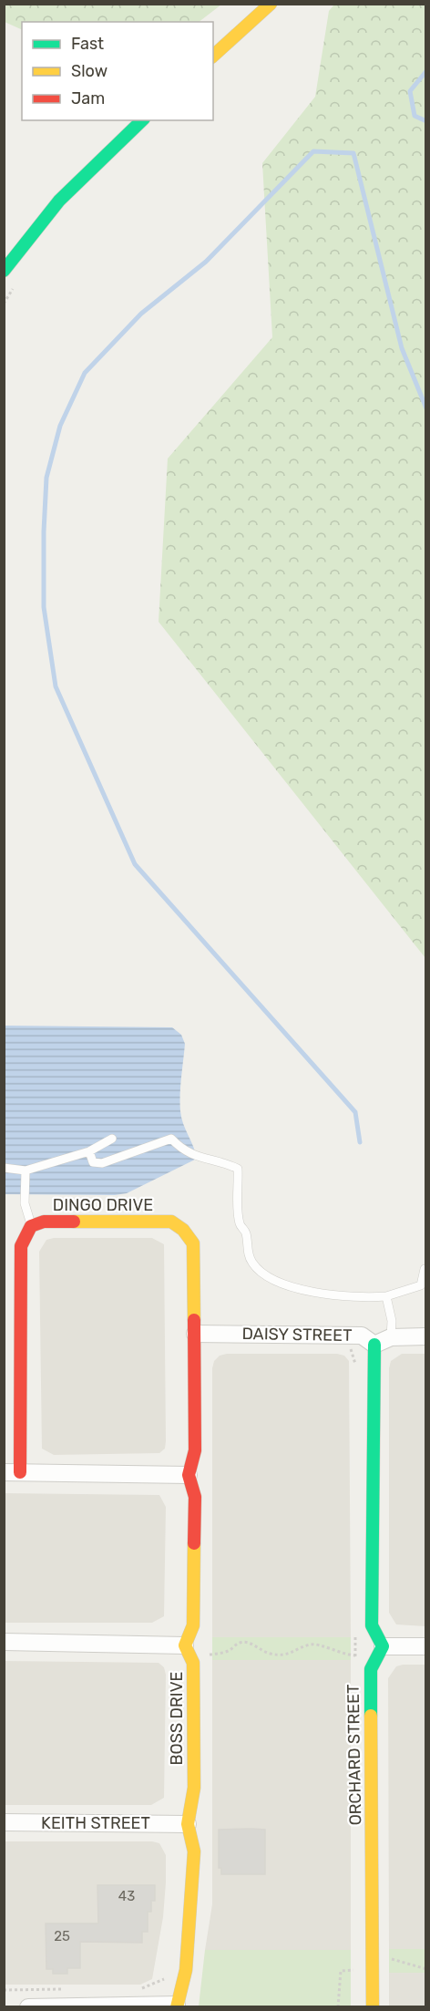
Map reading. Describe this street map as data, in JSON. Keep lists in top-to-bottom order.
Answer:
{
  "streets": {
    "street": [
      "DINGO DRIVE",
      "DAISY STREET",
      "BOSS DRIVE",
      "ORCHARD STREET",
      "KEITH STREET"
    ]
  },
  "crossings": [
    ["DINGO DRIVE", "DAISY STREET"],
    ["BOSS DRIVE", "KEITH STREET"]
  ],
  "house_numbers": ["43", "25"],
  "legend": ["Fast", "Slow", "Jam"]
}
